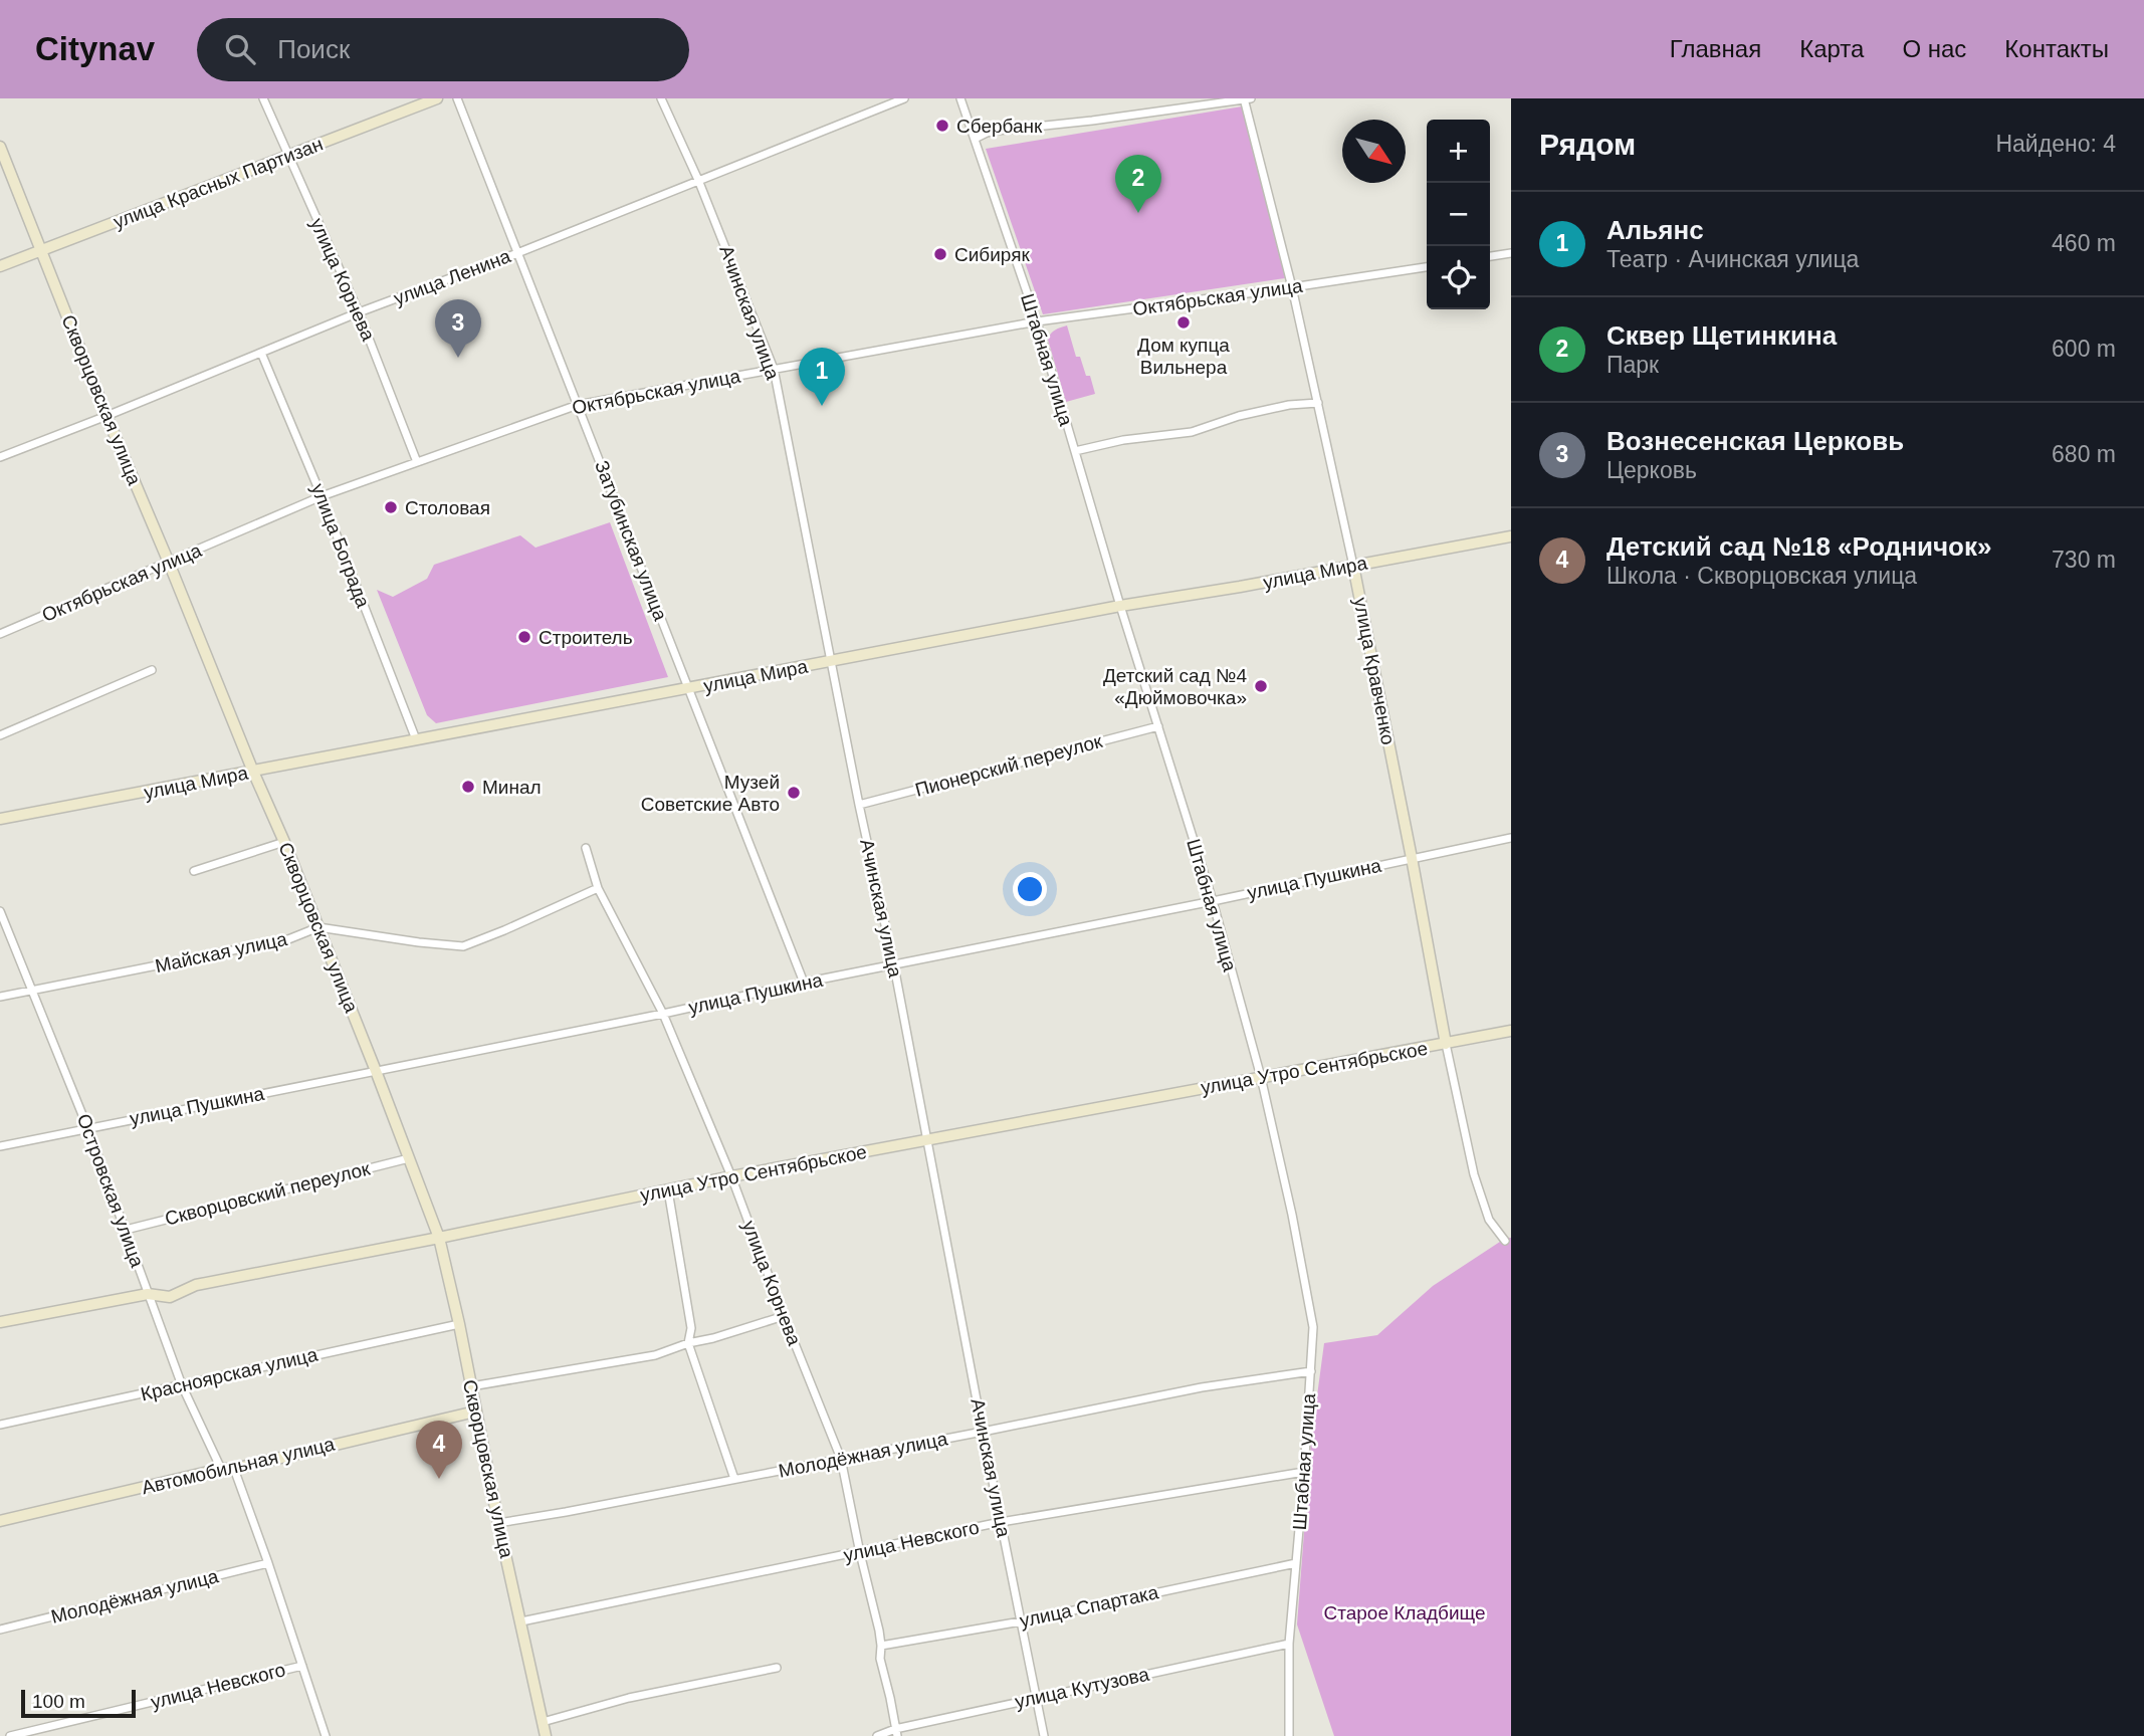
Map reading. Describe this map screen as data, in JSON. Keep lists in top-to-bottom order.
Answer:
{
  "streets": {
    "street": [
      "улица Красных Партизан",
      "улица Ленина",
      "улица Корнева",
      "Октябрьская улица",
      "Ачинская улица",
      "Штабная улица",
      "Скворцовская улица",
      "Затубинская улица",
      "улица Бограда",
      "улица Мира",
      "улица Кравченко",
      "Пионерский переулок",
      "улица Пушкина",
      "Майская улица",
      "улица Утро Сентябрьское",
      "Островская улица",
      "Скворцовский переулок",
      "Красноярская улица",
      "Молодёжная улица",
      "Автомобильная улица",
      "улица Невского",
      "улица Спартака",
      "улица Кутузова"
    ]
  },
  "crossings": [
    ["улица Красных Партизан", "улица Корнева"],
    ["улица Красных Партизан", "Скворцовская улица"],
    ["улица Ленина", "улица Корнева"],
    ["улица Ленина", "Ачинская улица"],
    ["улица Ленина", "Скворцовская улица"],
    ["улица Ленина", "Затубинская улица"],
    ["улица Ленина", "улица Бограда"],
    ["улица Корнева", "Октябрьская улица"],
    ["улица Корнева", "улица Пушкина"],
    ["улица Корнева", "Майская улица"],
    ["улица Корнева", "улица Утро Сентябрьское"],
    ["улица Корнева", "Молодёжная улица"],
    ["улица Корнева", "улица Невского"],
    ["улица Корнева", "улица Спартака"],
    ["улица Корнева", "улица Кутузова"],
    ["Октябрьская улица", "Ачинская улица"],
    ["Октябрьская улица", "Штабная улица"],
    ["Октябрьская улица", "Скворцовская улица"],
    ["Октябрьская улица", "Затубинская улица"],
    ["Октябрьская улица", "улица Бограда"],
    ["Октябрьская улица", "улица Кравченко"],
    ["Ачинская улица", "улица Мира"],
    ["Ачинская улица", "Пионерский переулок"],
    ["Ачинская улица", "улица Пушкина"],
    ["Ачинская улица", "улица Утро Сентябрьское"],
    ["Ачинская улица", "Молодёжная улица"],
    ["Ачинская улица", "улица Невского"],
    ["Ачинская улица", "улица Спартака"],
    ["Ачинская улица", "улица Кутузова"],
    ["Штабная улица", "улица Мира"],
    ["Штабная улица", "Пионерский переулок"],
    ["Штабная улица", "улица Пушкина"],
    ["Штабная улица", "улица Утро Сентябрьское"],
    ["Штабная улица", "Молодёжная улица"],
    ["Штабная улица", "улица Невского"],
    ["Штабная улица", "улица Спартака"],
    ["Штабная улица", "улица Кутузова"],
    ["Скворцовская улица", "улица Мира"],
    ["Скворцовская улица", "улица Пушкина"],
    ["Скворцовская улица", "Майская улица"],
    ["Скворцовская улица", "улица Утро Сентябрьское"],
    ["Скворцовская улица", "Скворцовский переулок"],
    ["Скворцовская улица", "Красноярская улица"],
    ["Скворцовская улица", "Молодёжная улица"],
    ["Скворцовская улица", "Автомобильная улица"],
    ["Скворцовская улица", "улица Невского"],
    ["Затубинская улица", "улица Мира"],
    ["Затубинская улица", "улица Пушкина"],
    ["улица Бограда", "улица Мира"],
    ["улица Мира", "улица Кравченко"],
    ["улица Кравченко", "улица Пушкина"],
    ["улица Кравченко", "улица Утро Сентябрьское"],
    ["улица Пушкина", "Островская улица"],
    ["Майская улица", "Островская улица"],
    ["улица Утро Сентябрьское", "Островская улица"],
    ["Островская улица", "Скворцовский переулок"],
    ["Островская улица", "Красноярская улица"],
    ["Островская улица", "Автомобильная улица"]
  ],
  "parks": ["Старое Кладбище"],
  "places": [
    "Сбербанк",
    "Сибиряк",
    "Дом купца Вильнера",
    "Столовая",
    "Строитель",
    "Детский сад №4 «Дюймовочка»",
    "Минал",
    "Музей Советские Авто"
  ],
  "scale_bar": "100 m",
  "north": "bottom right",
  "page": {
    "header": "Citynav",
    "search": "Поиск",
    "nav": [
      "Главная",
      "Карта",
      "О нас",
      "Контакты"
    ],
    "heading": ["Рядом", "Найдено: 4"],
    "map_buttons": ["+", "−"],
    "pins": [
      "2",
      "3",
      "1",
      "4"
    ],
    "list": [
      {
        "mark": "1",
        "name": "Альянс",
        "note": "Театр · Ачинская улица",
        "value": "460 m"
      },
      {
        "mark": "2",
        "name": "Сквер Щетинкина",
        "note": "Парк",
        "value": "600 m"
      },
      {
        "mark": "3",
        "name": "Вознесенская Церковь",
        "note": "Церковь",
        "value": "680 m"
      },
      {
        "mark": "4",
        "name": "Детский сад №18 «Родничок»",
        "note": "Школа · Скворцовская улица",
        "value": "730 m"
      }
    ],
    "scale": "100 m"
  }
}
